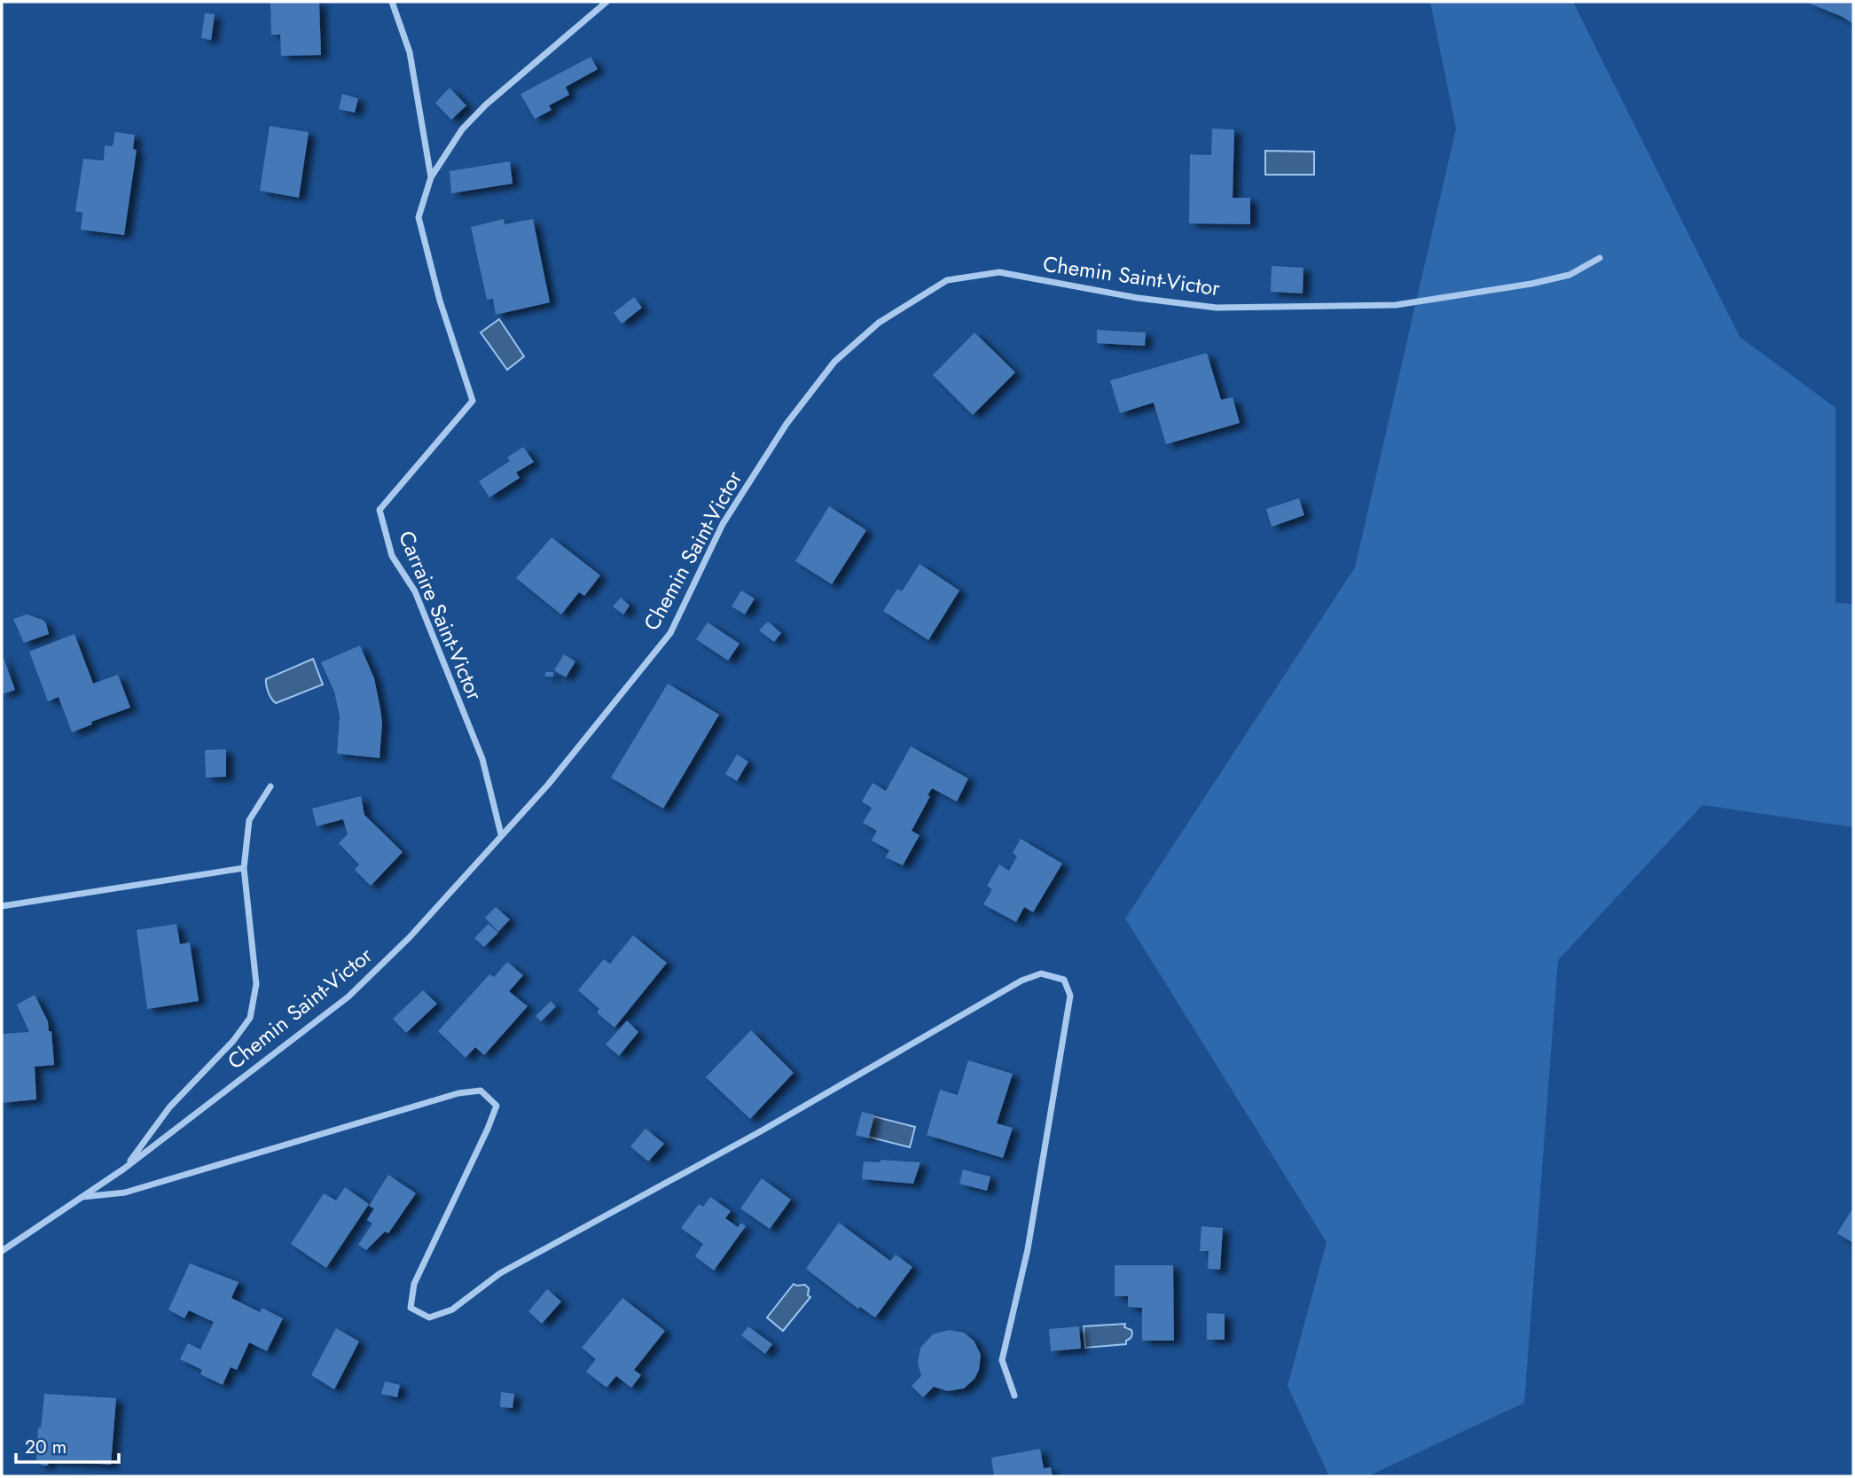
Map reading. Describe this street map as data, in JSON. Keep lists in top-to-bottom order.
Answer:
{
  "streets": {
    "street": ["Chemin Saint-Victor", "Carraire Saint-Victor"]
  },
  "crossings": [
    ["Chemin Saint-Victor", "Carraire Saint-Victor"]
  ],
  "scale_bar": "20 m"
}
